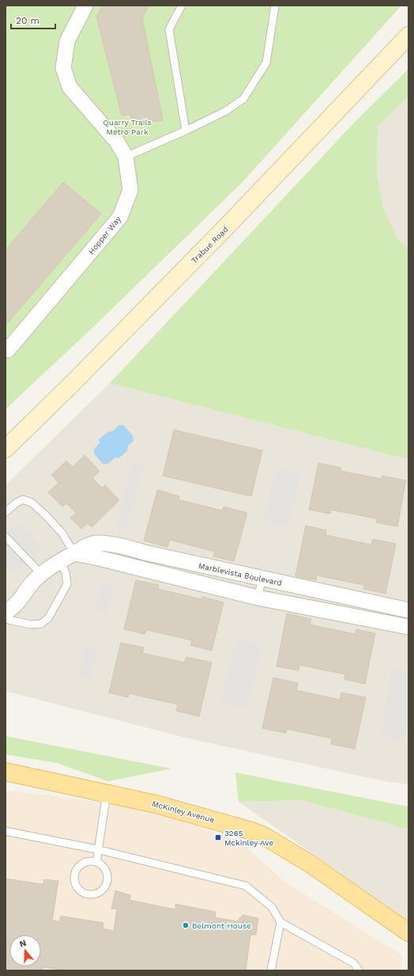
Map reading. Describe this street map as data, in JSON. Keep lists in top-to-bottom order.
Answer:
{
  "streets": {
    "main road": ["Trabue Road", "McKinley Avenue"],
    "street": ["Hopper Way", "Marblevista Boulevard"]
  },
  "parks": ["Quarry Trails Metro Park"],
  "places": {
    "transit": ["3265 Mckinley Ave"],
    "other": ["Belmont House"]
  },
  "scale_bar": "20 m",
  "north": "top"
}
